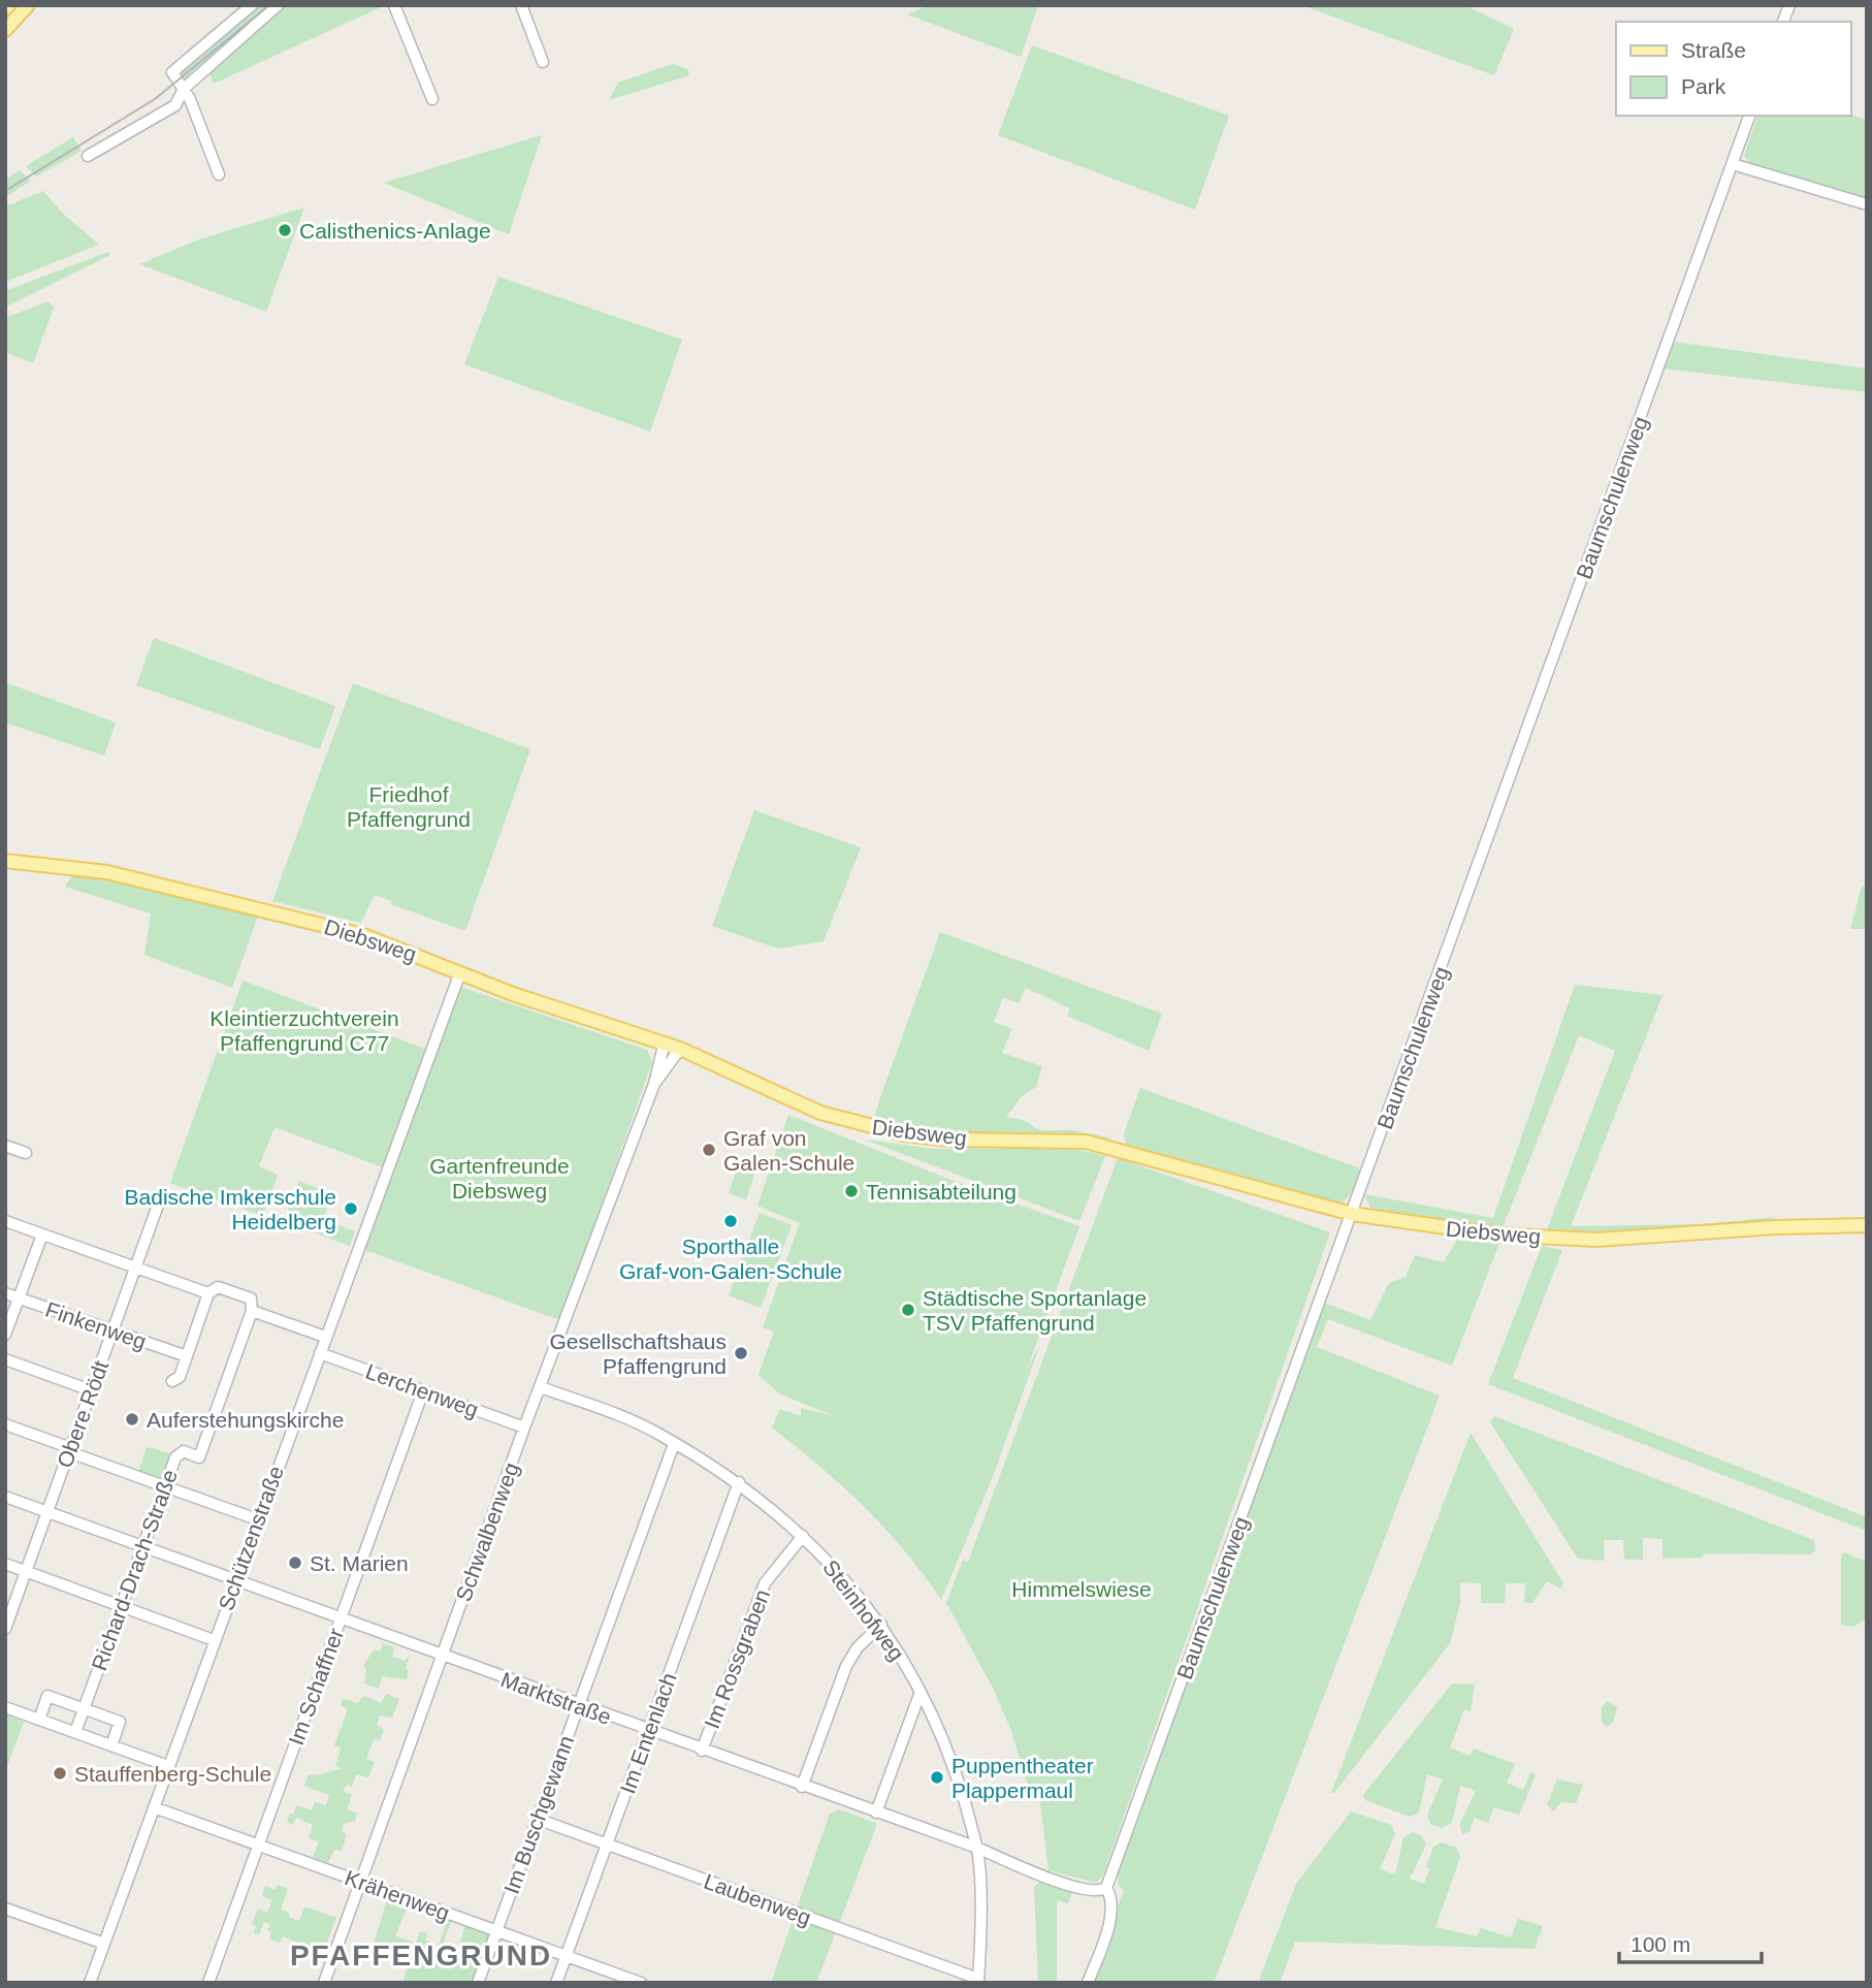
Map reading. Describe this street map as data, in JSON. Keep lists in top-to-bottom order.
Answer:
{
  "streets": {
    "main road": ["Diebsweg"],
    "street": [
      "Baumschulenweg",
      "Finkenweg",
      "Lerchenweg",
      "Obere Rödt",
      "Schwalbenweg",
      "Schützenstraße",
      "Richard-Drach-Straße",
      "Steinhofweg",
      "Im Rossgraben",
      "Im Schaffner",
      "Marktstraße",
      "Im Entenlach",
      "Im Buschgewann",
      "Krähenweg",
      "Laubenweg"
    ]
  },
  "crossings": [
    ["Baumschulenweg", "Diebsweg"],
    ["Baumschulenweg", "Marktstraße"],
    ["Diebsweg", "Schwalbenweg"],
    ["Diebsweg", "Schützenstraße"],
    ["Finkenweg", "Obere Rödt"],
    ["Lerchenweg", "Schwalbenweg"],
    ["Lerchenweg", "Schützenstraße"],
    ["Lerchenweg", "Im Schaffner"],
    ["Obere Rödt", "Marktstraße"],
    ["Schwalbenweg", "Steinhofweg"],
    ["Schwalbenweg", "Marktstraße"],
    ["Schwalbenweg", "Krähenweg"],
    ["Schützenstraße", "Marktstraße"],
    ["Schützenstraße", "Krähenweg"],
    ["Richard-Drach-Straße", "Marktstraße"],
    ["Steinhofweg", "Im Rossgraben"],
    ["Steinhofweg", "Marktstraße"],
    ["Steinhofweg", "Im Entenlach"],
    ["Steinhofweg", "Im Buschgewann"],
    ["Steinhofweg", "Laubenweg"],
    ["Im Rossgraben", "Marktstraße"],
    ["Im Schaffner", "Marktstraße"],
    ["Im Schaffner", "Krähenweg"],
    ["Marktstraße", "Im Entenlach"],
    ["Marktstraße", "Im Buschgewann"],
    ["Im Entenlach", "Krähenweg"],
    ["Im Entenlach", "Laubenweg"],
    ["Im Buschgewann", "Krähenweg"],
    ["Im Buschgewann", "Laubenweg"]
  ],
  "districts": ["PFAFFENGRUND"],
  "parks": [
    "Friedhof Pfaffengrund",
    "Kleintierzuchtverein Pfaffengrund C77",
    "Gartenfreunde Diebsweg",
    "Himmelswiese"
  ],
  "places": [
    "Calisthenics-Anlage",
    "Graf von Galen-Schule",
    "Tennisabteilung",
    "Badische Imkerschule Heidelberg",
    "Sporthalle Graf-von-Galen-Schule",
    "Städtische Sportanlage TSV Pfaffengrund",
    "Gesellschaftshaus Pfaffengrund",
    "Auferstehungskirche",
    "St. Marien",
    "Stauffenberg-Schule",
    "Puppentheater Plappermaul"
  ],
  "legend": ["Straße", "Park"],
  "scale_bar": "100 m"
}
